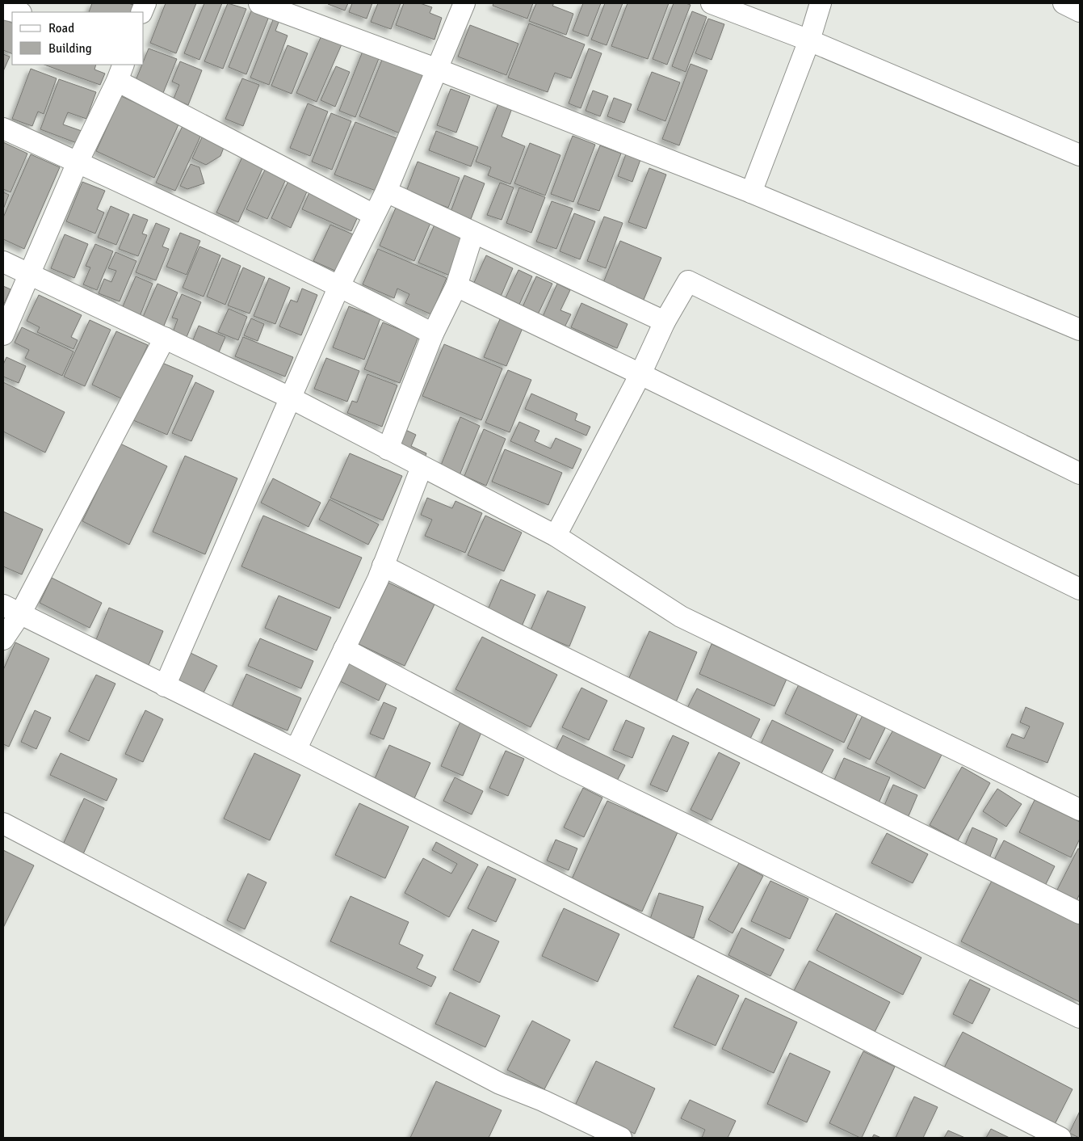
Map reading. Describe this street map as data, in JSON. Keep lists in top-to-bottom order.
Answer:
{
  "legend": ["Road", "Building"]
}
